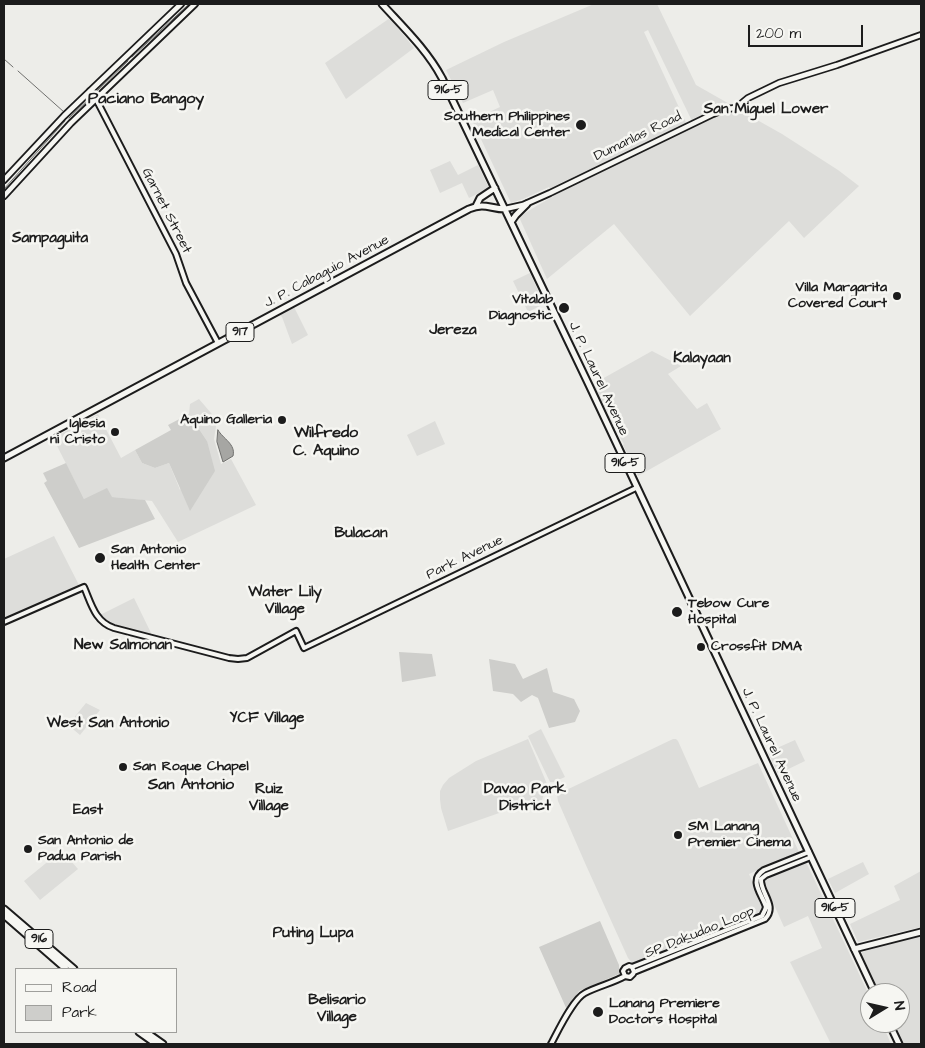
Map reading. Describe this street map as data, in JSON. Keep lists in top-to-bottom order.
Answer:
{
  "streets": {
    "main road": [
      "916-5",
      "Dumanlas Road",
      "J. P. Cabaguio Avenue",
      "917",
      "J. P. Laurel Avenue",
      "916"
    ],
    "street": ["Garnet Street", "Park Avenue", "SP Dakudao Loop"]
  },
  "crossings": [
    ["Dumanlas Road", "J. P. Laurel Avenue"],
    ["Garnet Street", "J. P. Cabaguio Avenue"],
    ["J. P. Cabaguio Avenue", "J. P. Laurel Avenue"],
    ["J. P. Laurel Avenue", "Park Avenue"],
    ["J. P. Laurel Avenue", "SP Dakudao Loop"]
  ],
  "districts": [
    "Paciano Bangoy",
    "San Miguel Lower",
    "Sampaguita",
    "Jereza",
    "Kalayaan",
    "Wilfredo C. Aquino",
    "Bulacan",
    "Water Lily Village",
    "New Salmonan",
    "YCF Village",
    "West San Antonio",
    "San Antonio",
    "Ruiz Village",
    "Davao Park District",
    "East",
    "Puting Lupa",
    "Belisario Village"
  ],
  "places": [
    "Southern Philippines Medical Center",
    "Villa Margarita Covered Court",
    "Vitalab Diagnostic",
    "Aquino Galleria",
    "Iglesia ni Cristo",
    "San Antonio Health Center",
    "Tebow Cure Hospital",
    "Crossfit DMA",
    "San Roque Chapel",
    "SM Lanang Premier Cinema",
    "San Antonio de Padua Parish",
    "Lanang Premiere Doctors Hospital"
  ],
  "legend": ["Road", "Park"],
  "scale_bar": "200 m",
  "north": "right"
}
